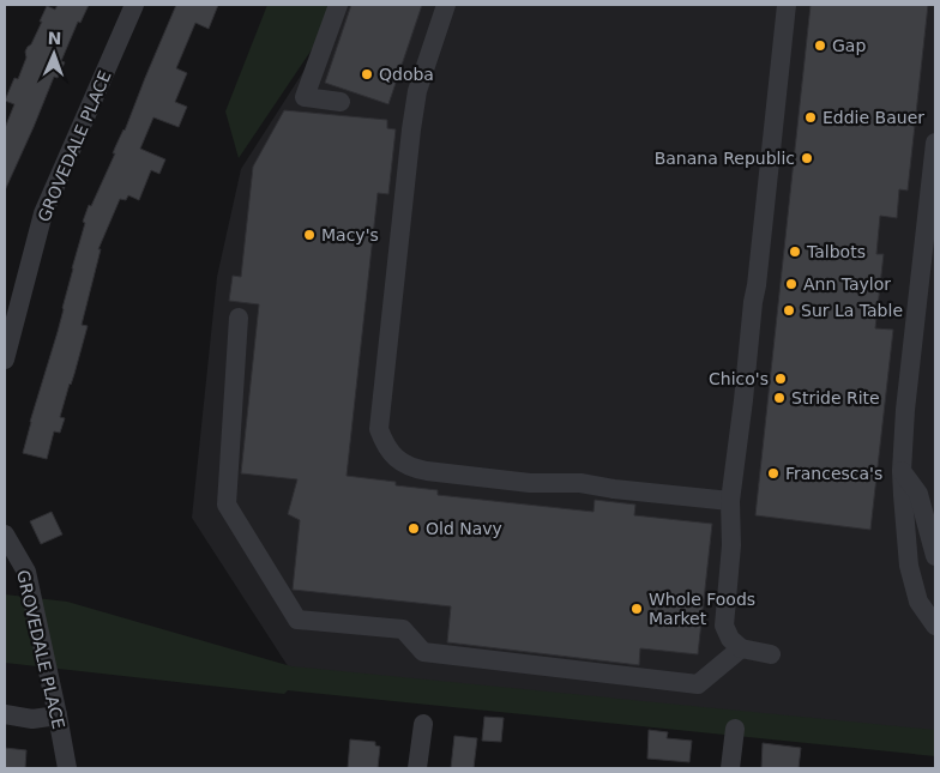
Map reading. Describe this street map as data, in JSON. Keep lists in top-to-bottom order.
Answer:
{
  "streets": {
    "street": ["GROVEDALE PLACE"]
  },
  "places": [
    "Gap",
    "Qdoba",
    "Eddie Bauer",
    "Banana Republic",
    "Macy's",
    "Talbots",
    "Ann Taylor",
    "Sur La Table",
    "Chico's",
    "Stride Rite",
    "Francesca's",
    "Old Navy",
    "Whole Foods Market"
  ],
  "north": "top"
}
